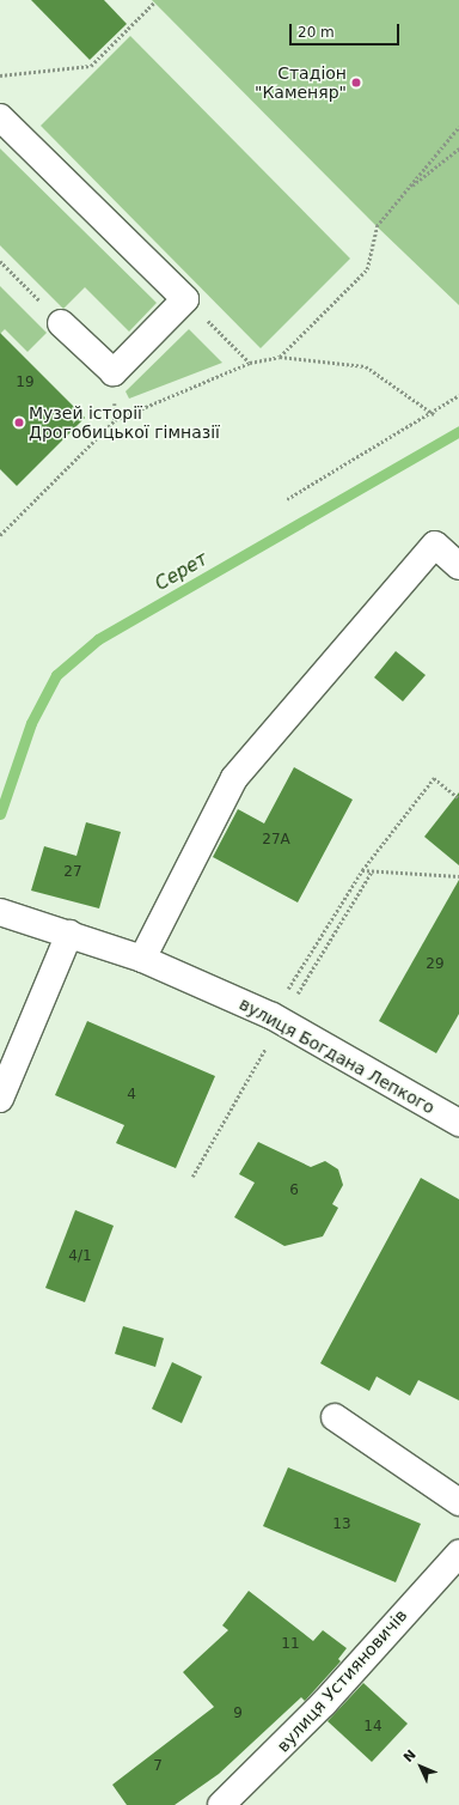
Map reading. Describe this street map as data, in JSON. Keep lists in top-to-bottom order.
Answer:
{
  "streets": {
    "street": ["вулиця Богдана Лепкого", "вулиця Устияновичів"]
  },
  "water": ["Серет"],
  "places": ["Стадіон \"Каменяр\"", "Музей історії Дрогобицької гімназії"],
  "house_numbers": [
    "19",
    "27А",
    "27",
    "29",
    "4",
    "6",
    "4/1",
    "13",
    "11",
    "9",
    "14",
    "7"
  ],
  "scale_bar": "20 m",
  "north": "top left"
}
